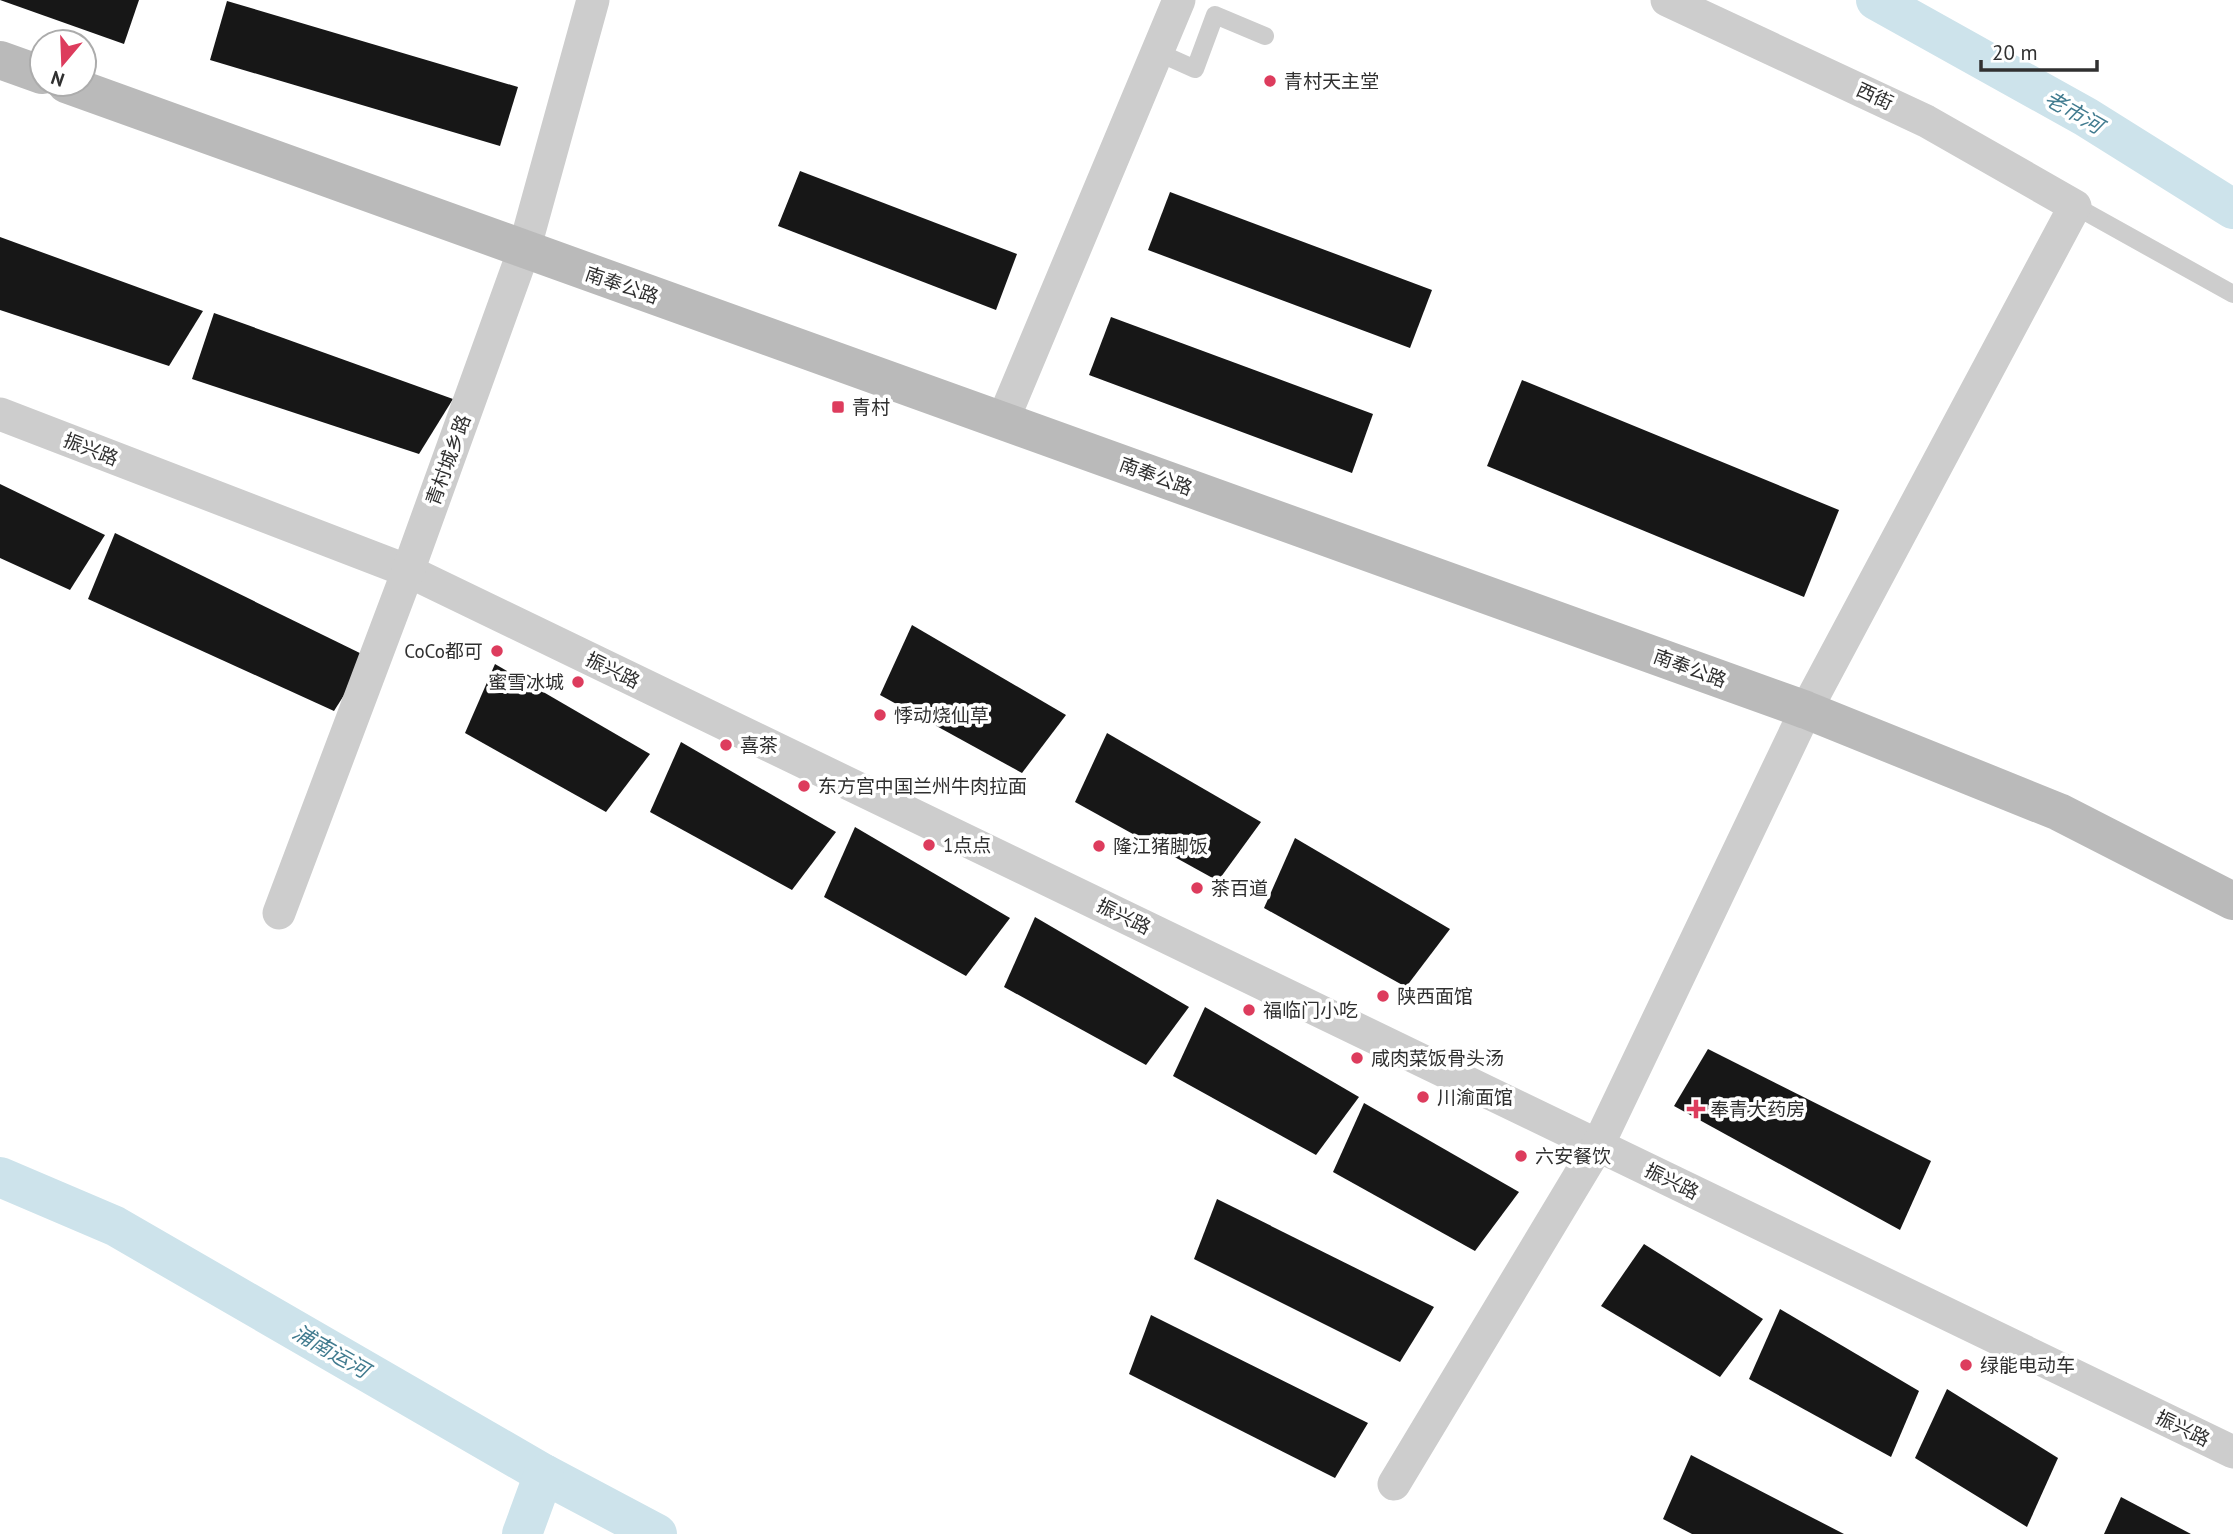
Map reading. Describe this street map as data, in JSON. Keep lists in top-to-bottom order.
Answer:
{
  "streets": {
    "main road": ["南奉公路"],
    "street": ["西街", "振兴路", "青村城乡路"]
  },
  "crossings": [
    ["南奉公路", "青村城乡路"],
    ["振兴路", "青村城乡路"]
  ],
  "water": ["老市河", "浦南运河"],
  "places": {
    "other": [
      "青村天主堂",
      "CoCo都可",
      "蜜雪冰城",
      "悸动烧仙草",
      "喜茶",
      "东方宫中国兰州牛肉拉面",
      "1点点",
      "隆江猪脚饭",
      "茶百道",
      "陕西面馆",
      "福临门小吃",
      "咸肉菜饭骨头汤",
      "川渝面馆",
      "六安餐饮",
      "绿能电动车"
    ],
    "transit": ["青村"],
    "health": ["奉青大药房"]
  },
  "scale_bar": "20 m",
  "north": "bottom"
}
